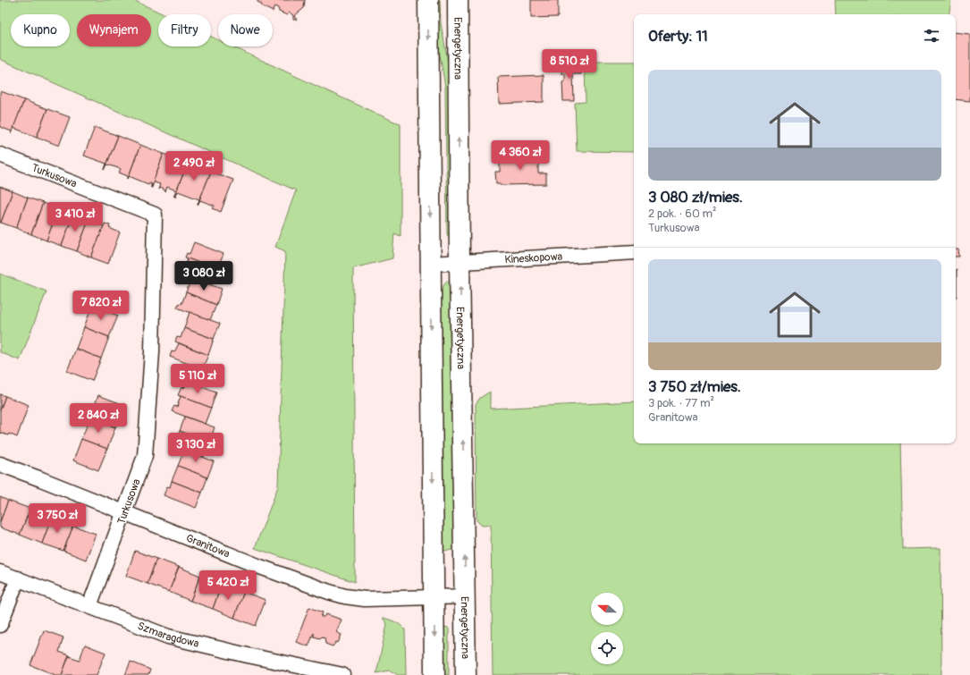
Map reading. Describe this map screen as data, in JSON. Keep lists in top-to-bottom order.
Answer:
{
  "streets": {
    "street": [
      "Energetyczna",
      "Turkusowa",
      "Kineskopowa",
      "Granitowa",
      "Szmaragdowa"
    ]
  },
  "crossings": [
    ["Energetyczna", "Kineskopowa"],
    ["Energetyczna", "Granitowa"],
    ["Turkusowa", "Granitowa"],
    ["Turkusowa", "Szmaragdowa"]
  ],
  "north": "left",
  "page": {
    "chip": [
      "Kupno",
      "Wynajem",
      "Filtry",
      "Nowe"
    ],
    "heading": "Oferty: 11",
    "price": [
      "8 510 zł",
      "4 360 zł",
      "2 490 zł",
      "3 410 zł",
      "3 080 zł",
      "7 820 zł",
      "5 110 zł",
      "2 840 zł",
      "3 130 zł",
      "3 750 zł",
      "5 420 zł"
    ],
    "list": [
      {
        "name": "3 080 zł/mies.",
        "note": "2 pok. · 60 m² · Turkusowa"
      },
      {
        "name": "3 750 zł/mies.",
        "note": "3 pok. · 77 m² · Granitowa"
      }
    ]
  }
}
